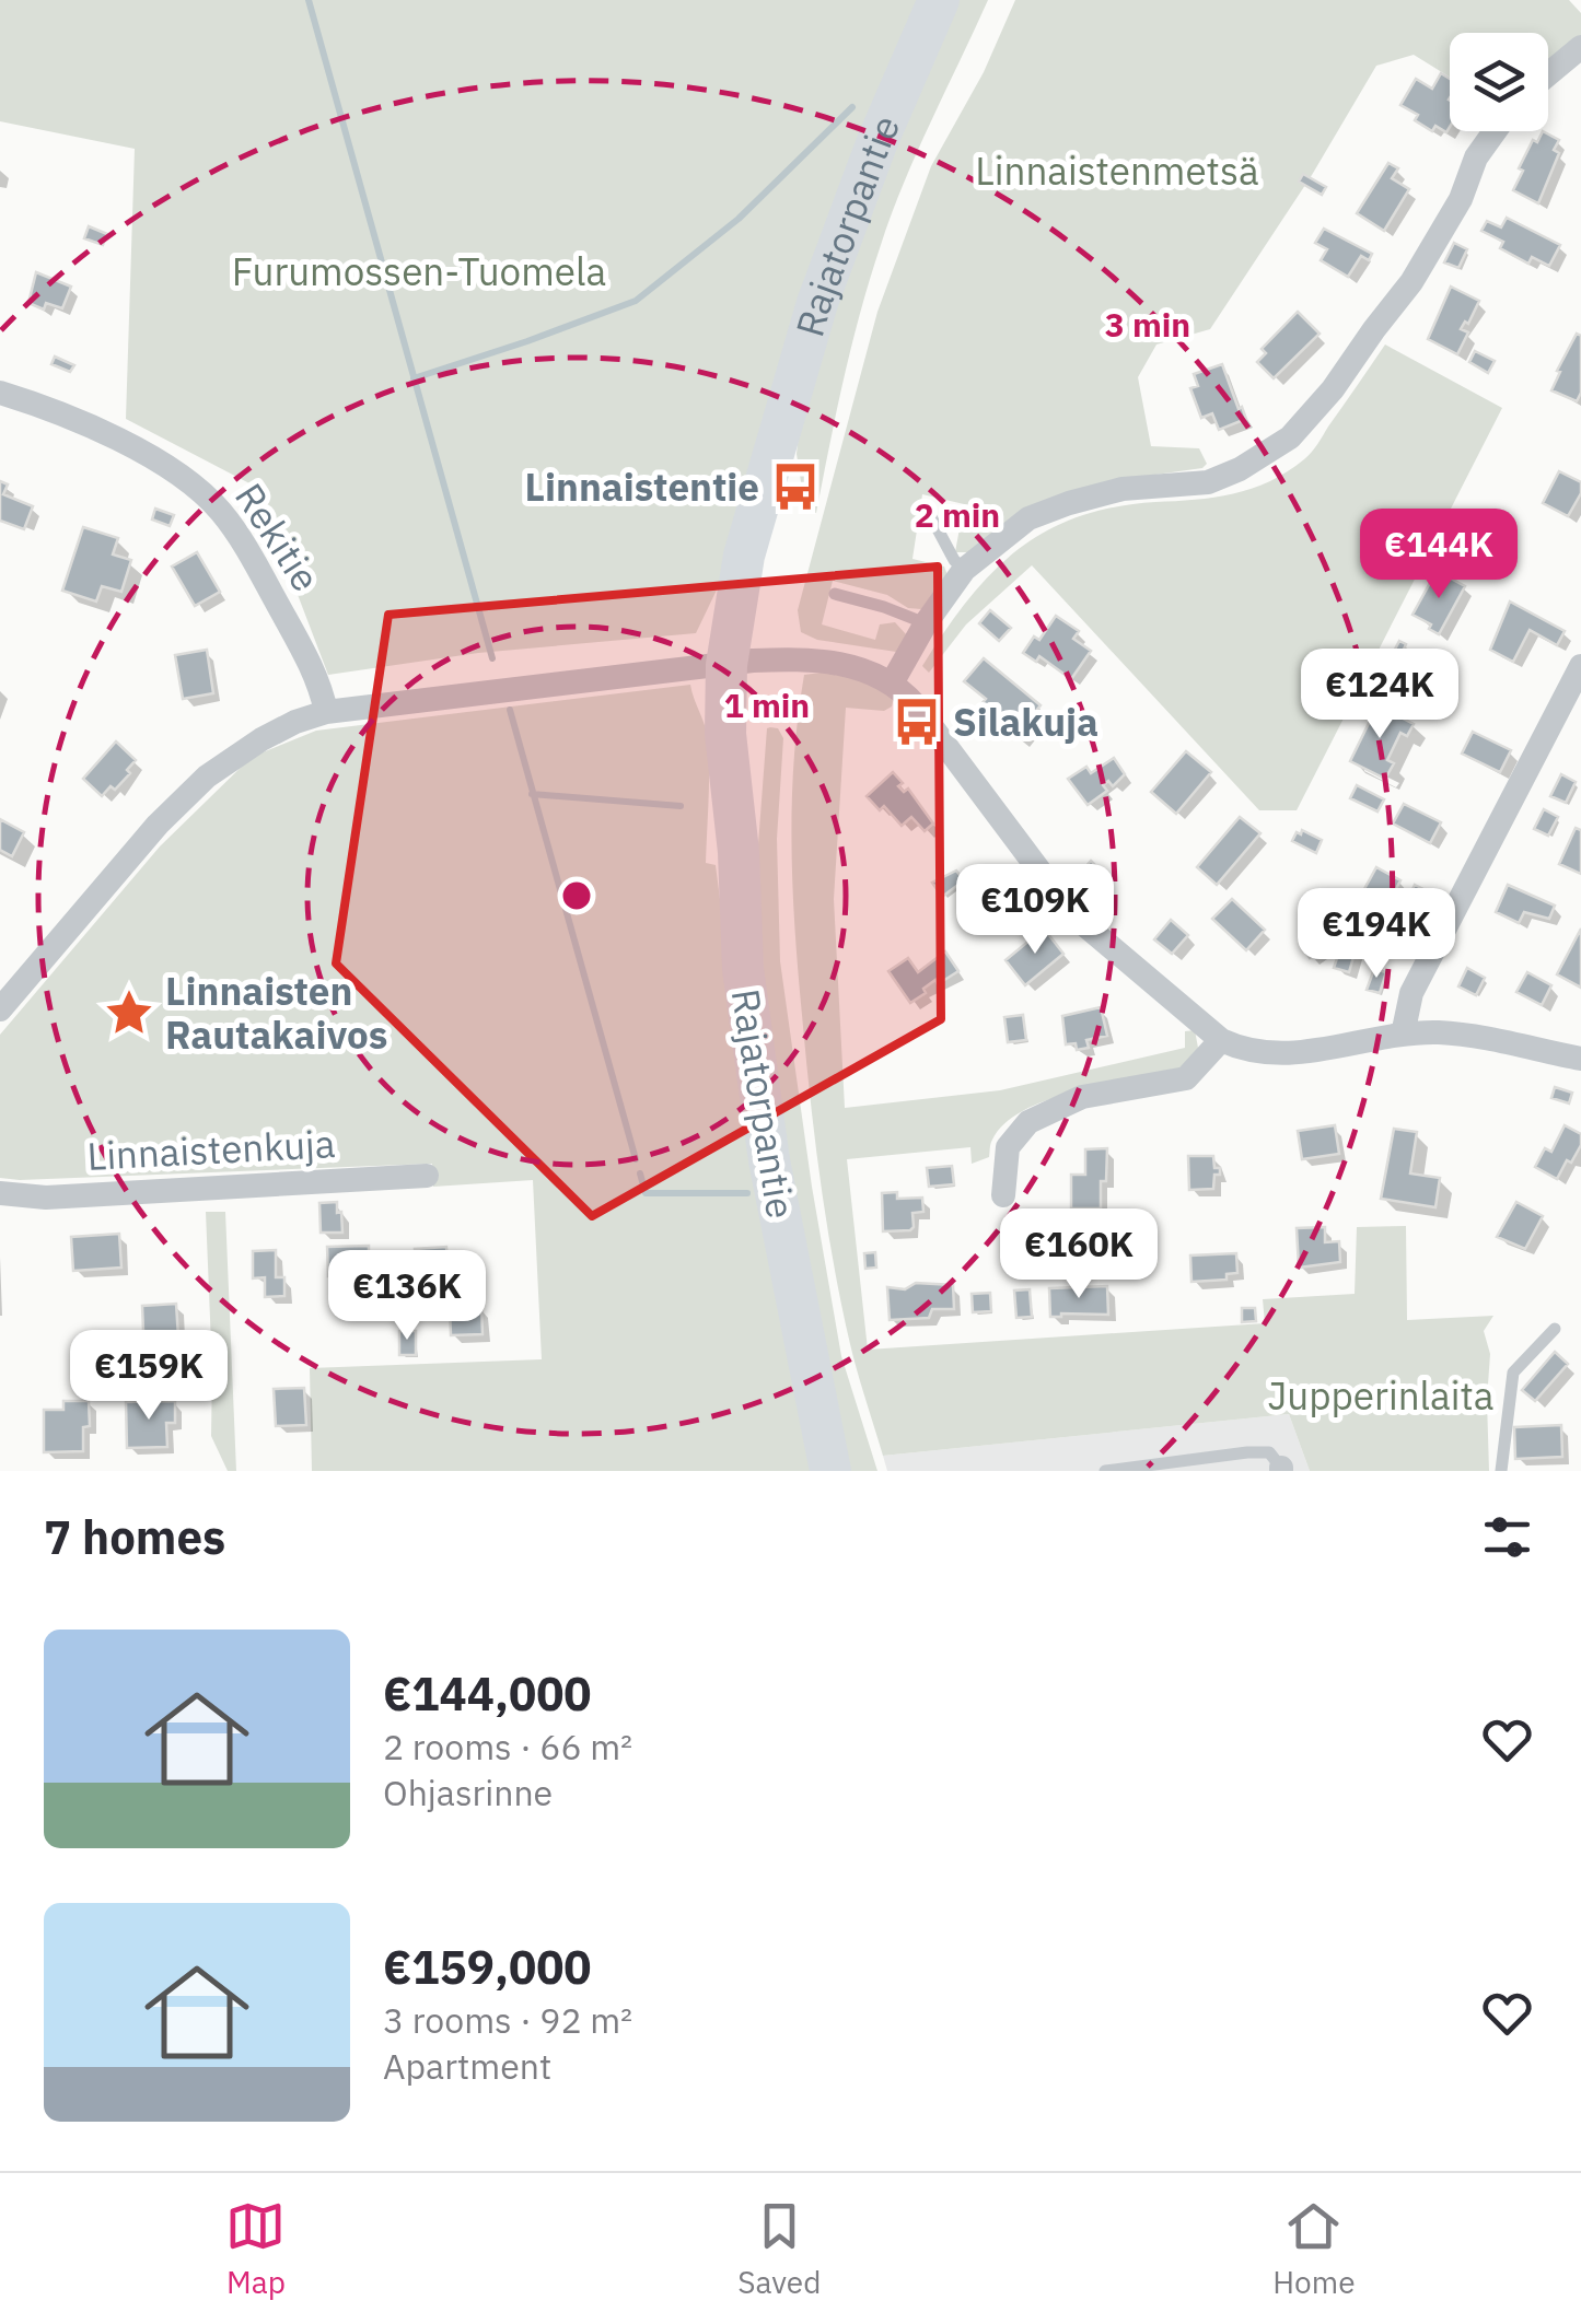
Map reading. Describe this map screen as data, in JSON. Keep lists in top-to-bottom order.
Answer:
{
  "streets": {
    "main road": ["Rajatorpantie"],
    "street": ["Rekitie", "Linnaistenkuja"]
  },
  "parks": ["Linnaistenmetsä", "Furumossen-Tuomela", "Jupperinlaita"],
  "places": {
    "bus stop": ["Linnaistentie", "Silakuja"],
    "place": ["Linnaisten Rautakaivos"]
  },
  "page": {
    "price": [
      "€144K",
      "€124K",
      "€109K",
      "€194K",
      "€160K",
      "€136K",
      "€159K"
    ],
    "heading": "7 homes",
    "list": [
      {
        "name": "€144,000",
        "note": "2 rooms · 66 m² · Ohjasrinne"
      },
      {
        "name": "€159,000",
        "note": "3 rooms · 92 m² · Apartment"
      }
    ],
    "tabs": ["Map", "Saved", "Home"]
  },
  "rings": ["3 min", "2 min", "1 min"]
}
